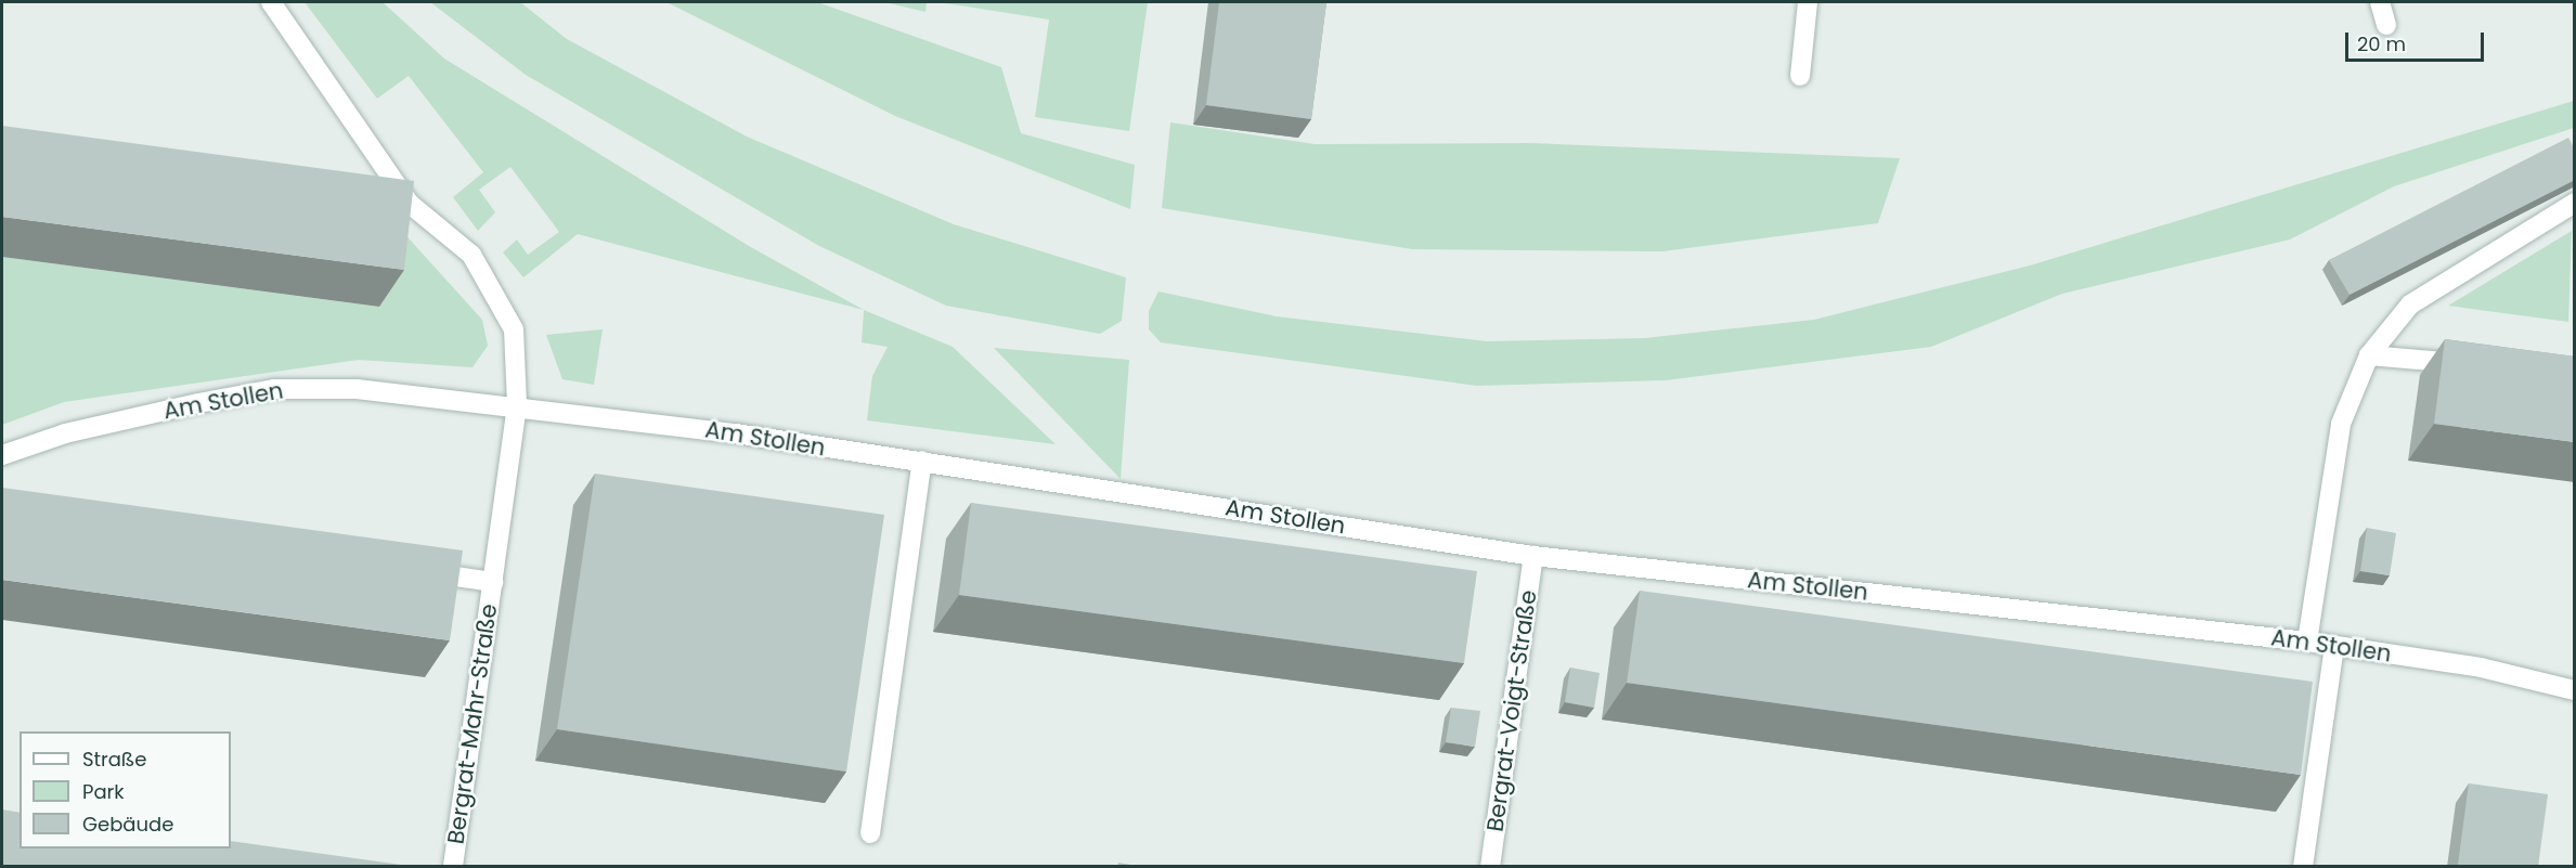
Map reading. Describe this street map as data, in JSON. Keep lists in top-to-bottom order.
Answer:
{
  "streets": {
    "street": ["Am Stollen", "Bergrat-Voigt-Straße", "Bergrat-Mahr-Straße"]
  },
  "crossings": [
    ["Am Stollen", "Bergrat-Voigt-Straße"],
    ["Am Stollen", "Bergrat-Mahr-Straße"]
  ],
  "legend": ["Straße", "Park", "Gebäude"],
  "scale_bar": "20 m"
}
